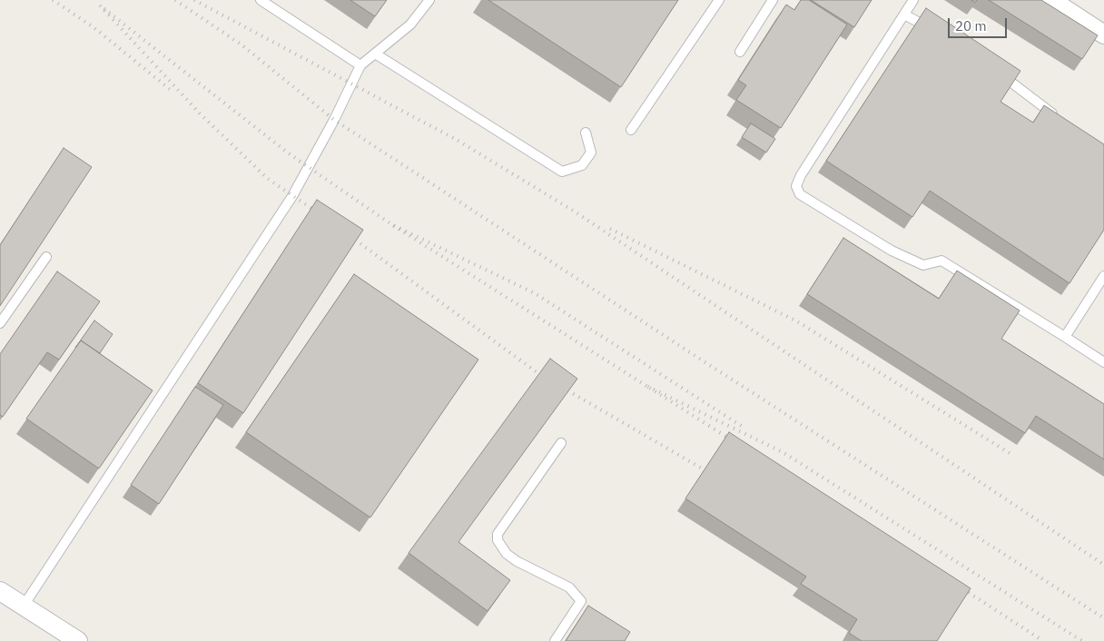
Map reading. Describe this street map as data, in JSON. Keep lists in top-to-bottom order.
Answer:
{
  "scale_bar": "20 m"
}
